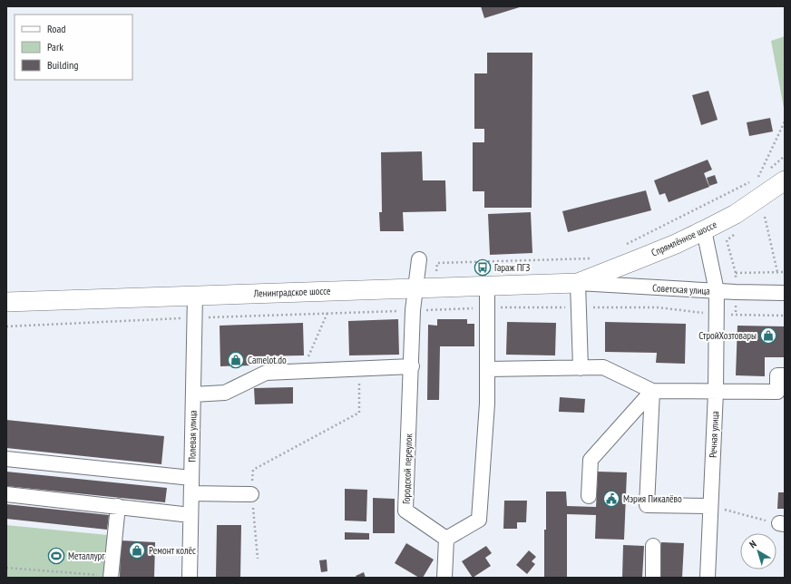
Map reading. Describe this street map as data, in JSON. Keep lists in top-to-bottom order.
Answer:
{
  "streets": {
    "main road": ["Спрямлённое шоссе", "Ленинградское шоссе"],
    "street": [
      "Советская улица",
      "Речная улица",
      "Полевая улица",
      "Городской переулок"
    ]
  },
  "crossings": [
    ["Спрямлённое шоссе", "Советская улица"],
    ["Спрямлённое шоссе", "Ленинградское шоссе"],
    ["Спрямлённое шоссе", "Речная улица"],
    ["Советская улица", "Ленинградское шоссе"],
    ["Советская улица", "Речная улица"],
    ["Ленинградское шоссе", "Полевая улица"]
  ],
  "places": {
    "bus stop": ["Гараж ПГЗ"],
    "shop": ["СтройХозтовары", "Camelot.do", "Ремонт колёс"],
    "public building": ["Мэрия Пикалёво"],
    "sports": ["Металлург"]
  },
  "legend": ["Road", "Park", "Building"],
  "north": "top left"
}
